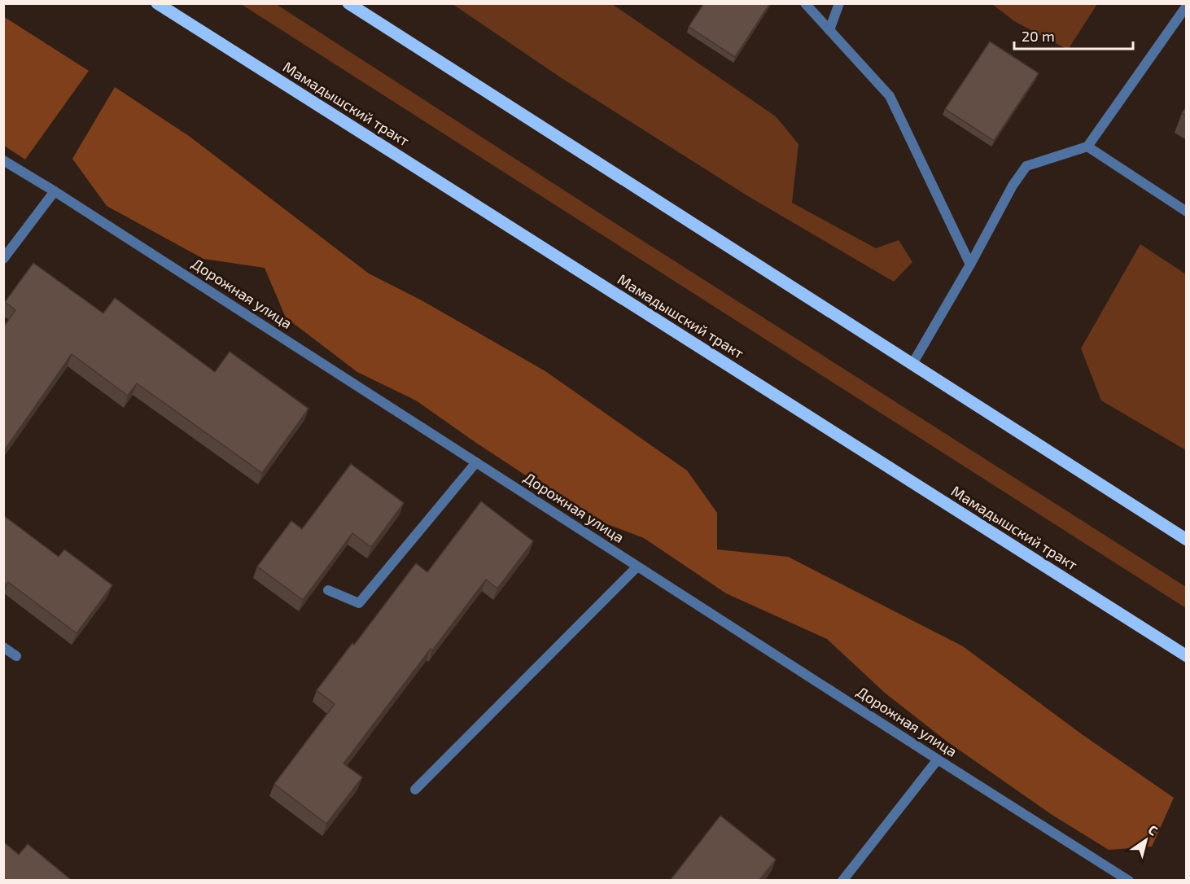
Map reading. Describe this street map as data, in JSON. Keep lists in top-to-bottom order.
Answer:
{
  "streets": {
    "main road": ["Мамадышский тракт"],
    "street": ["Дорожная улица"]
  },
  "scale_bar": "20 m",
  "north": "top right"
}
